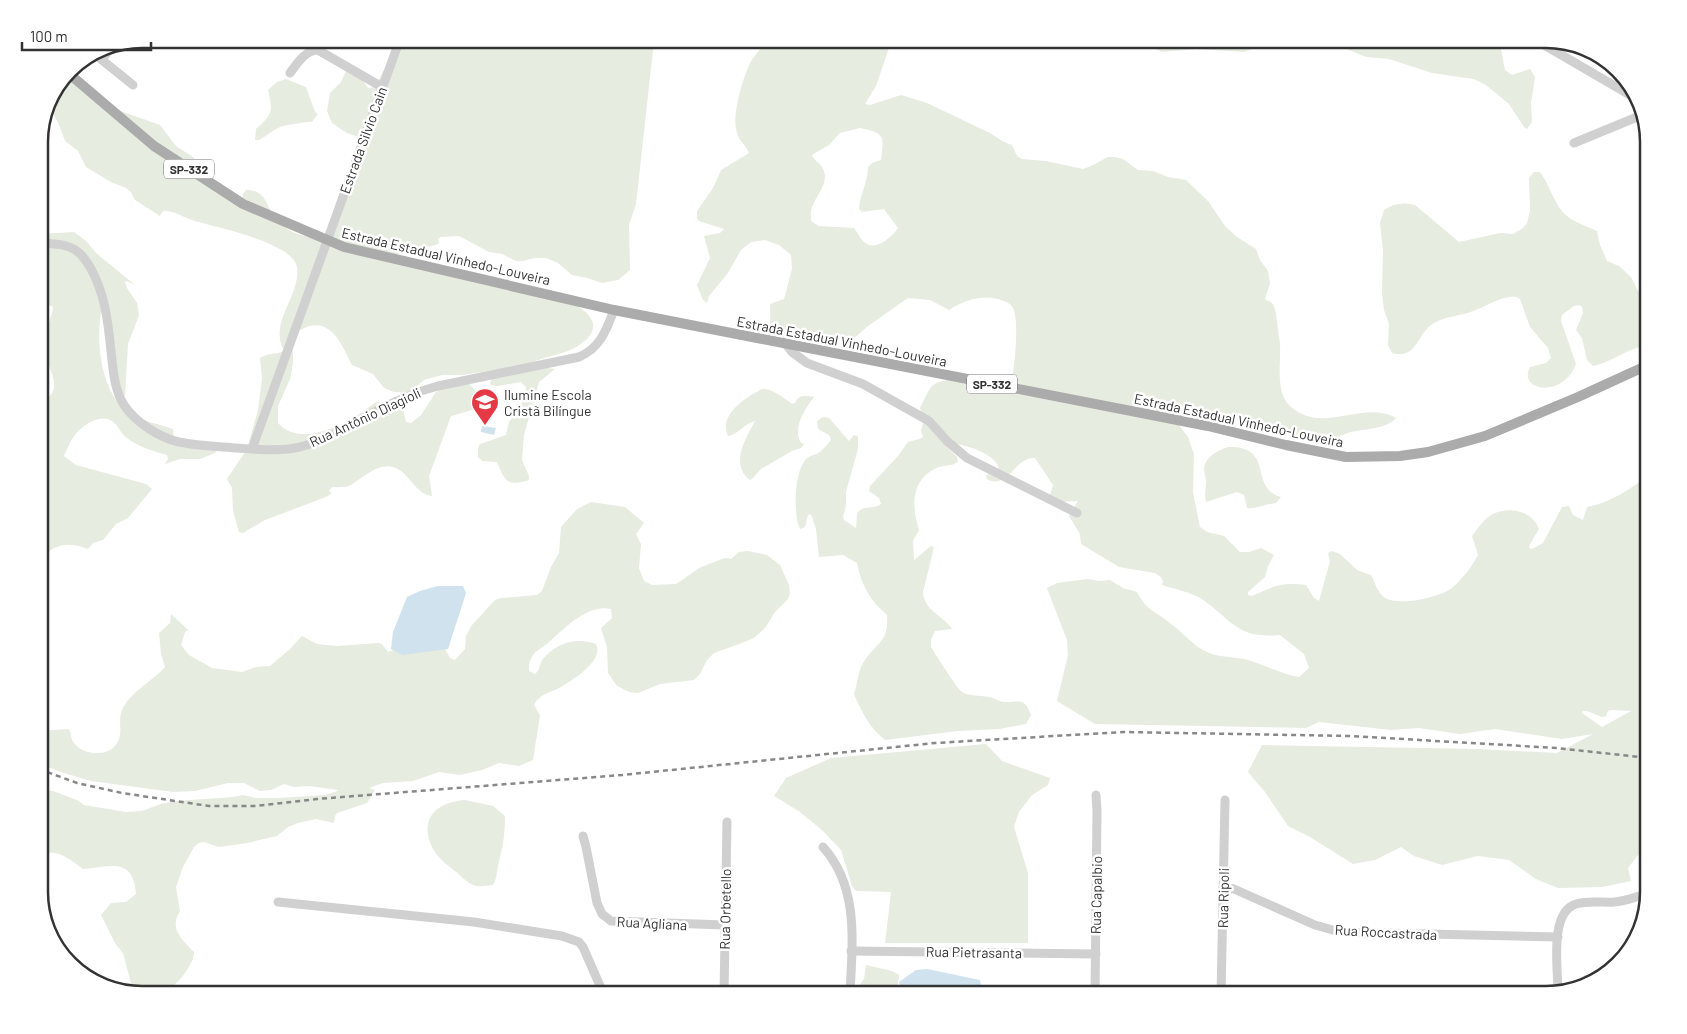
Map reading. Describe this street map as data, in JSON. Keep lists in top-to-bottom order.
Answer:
{
  "streets": {
    "main road": ["SP-332", "Estrada Estadual Vinhedo-Louveira"],
    "street": [
      "Estrada Silvio Cain",
      "Rua Antônio Diagioli",
      "Rua Capalbio",
      "Rua Ripoli",
      "Rua Orbetello",
      "Rua Agliana",
      "Rua Roccastrada",
      "Rua Pietrasanta"
    ]
  },
  "crossings": [
    ["Estrada Silvio Cain", "Estrada Estadual Vinhedo-Louveira"],
    ["Estrada Silvio Cain", "Rua Antônio Diagioli"],
    ["Estrada Estadual Vinhedo-Louveira", "Rua Antônio Diagioli"],
    ["Rua Capalbio", "Rua Pietrasanta"],
    ["Rua Ripoli", "Rua Roccastrada"],
    ["Rua Orbetello", "Rua Agliana"]
  ],
  "places": {
    "school or university": ["Ilumine Escola Cristã Bilíngue"]
  },
  "scale_bar": "100 m"
}
